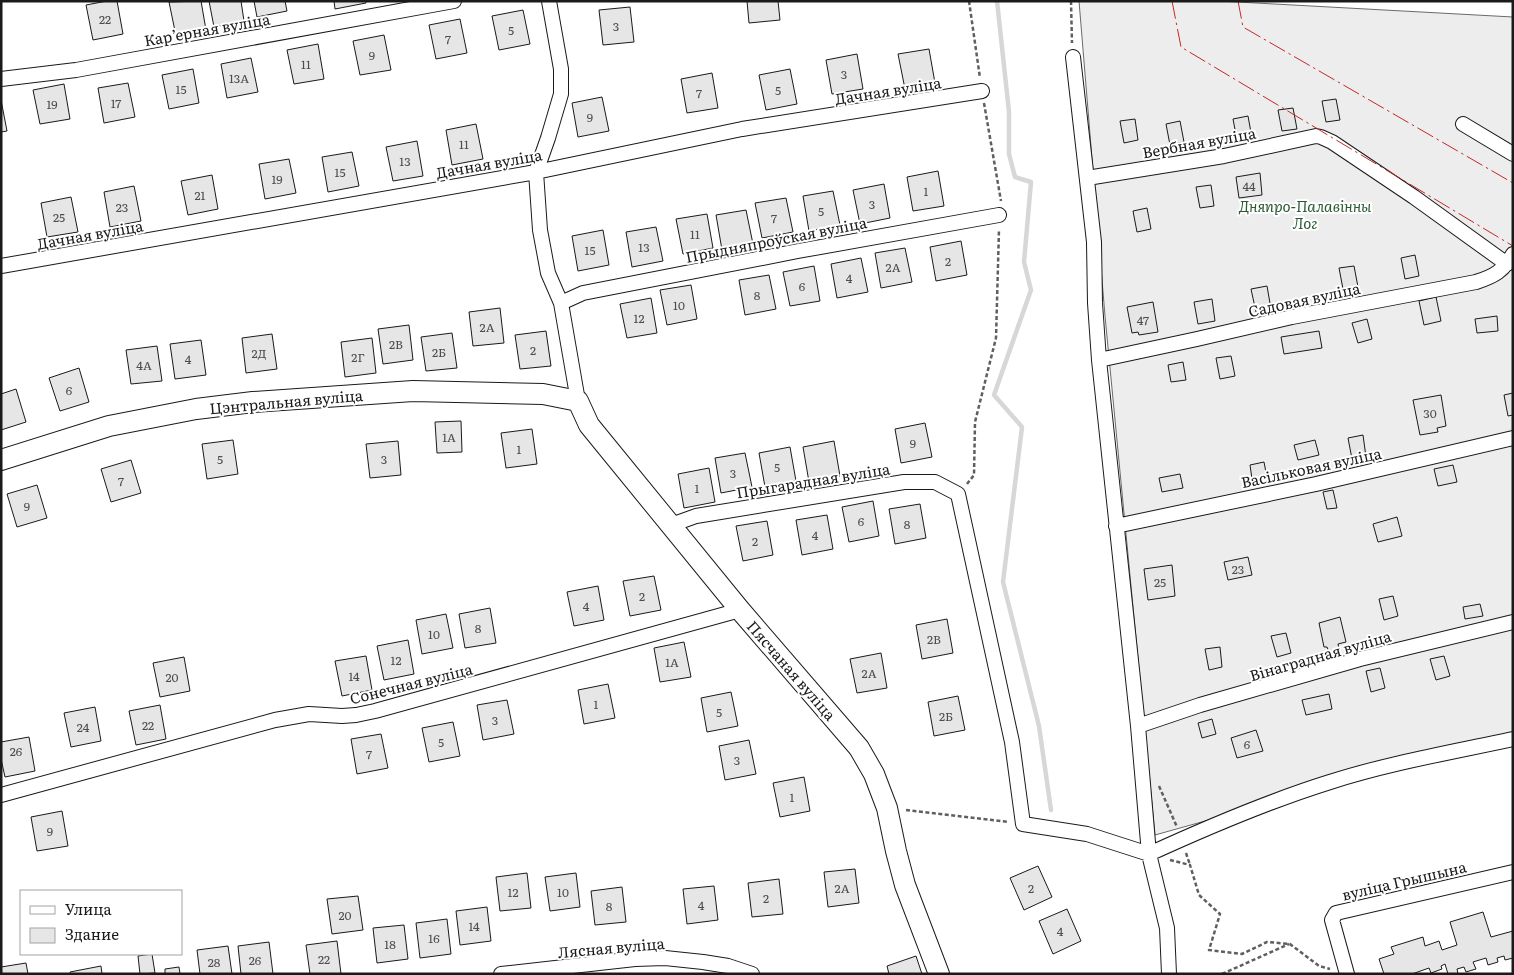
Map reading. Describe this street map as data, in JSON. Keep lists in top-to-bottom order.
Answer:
{
  "streets": {
    "street": [
      "Карʼерная вуліца",
      "Дачная вуліца",
      "Вербная вуліца",
      "Прыдняпроўская вуліца",
      "Садовая вуліца",
      "Цэнтральная вуліца",
      "Васільковая вуліца",
      "Прыгарадная вуліца",
      "Вінаградная вуліца",
      "Пясчаная вуліца",
      "Сонечная вуліца",
      "вуліца Грышына",
      "Лясная вуліца"
    ]
  },
  "crossings": [
    ["Вербная вуліца", "Садовая вуліца"],
    ["Цэнтральная вуліца", "Пясчаная вуліца"],
    ["Прыгарадная вуліца", "Пясчаная вуліца"],
    ["Пясчаная вуліца", "Сонечная вуліца"]
  ],
  "parks": ["Дняпро-Палавінны Лог"],
  "house_numbers": [
    "22",
    "3",
    "5",
    "7",
    "9",
    "11",
    "3",
    "13А",
    "15",
    "5",
    "7",
    "17",
    "19",
    "9",
    "11",
    "13",
    "15",
    "19",
    "44",
    "1",
    "21",
    "3",
    "23",
    "5",
    "25",
    "7",
    "11",
    "13",
    "15",
    "2",
    "2А",
    "4",
    "6",
    "8",
    "10",
    "12",
    "47",
    "2А",
    "2В",
    "2",
    "2Б",
    "2Д",
    "2Г",
    "4",
    "4А",
    "6",
    "30",
    "1А",
    "9",
    "1",
    "5",
    "3",
    "5",
    "3",
    "7",
    "1",
    "9",
    "6",
    "8",
    "4",
    "2",
    "23",
    "25",
    "2",
    "4",
    "8",
    "10",
    "2В",
    "12",
    "1А",
    "2А",
    "14",
    "20",
    "1",
    "5",
    "2Б",
    "3",
    "22",
    "24",
    "5",
    "6",
    "26",
    "7",
    "3",
    "1",
    "9",
    "2А",
    "2",
    "12",
    "10",
    "2",
    "4",
    "8",
    "20",
    "14",
    "4",
    "16",
    "18",
    "22",
    "26",
    "28"
  ],
  "legend": ["Улица", "Здание"]
}
